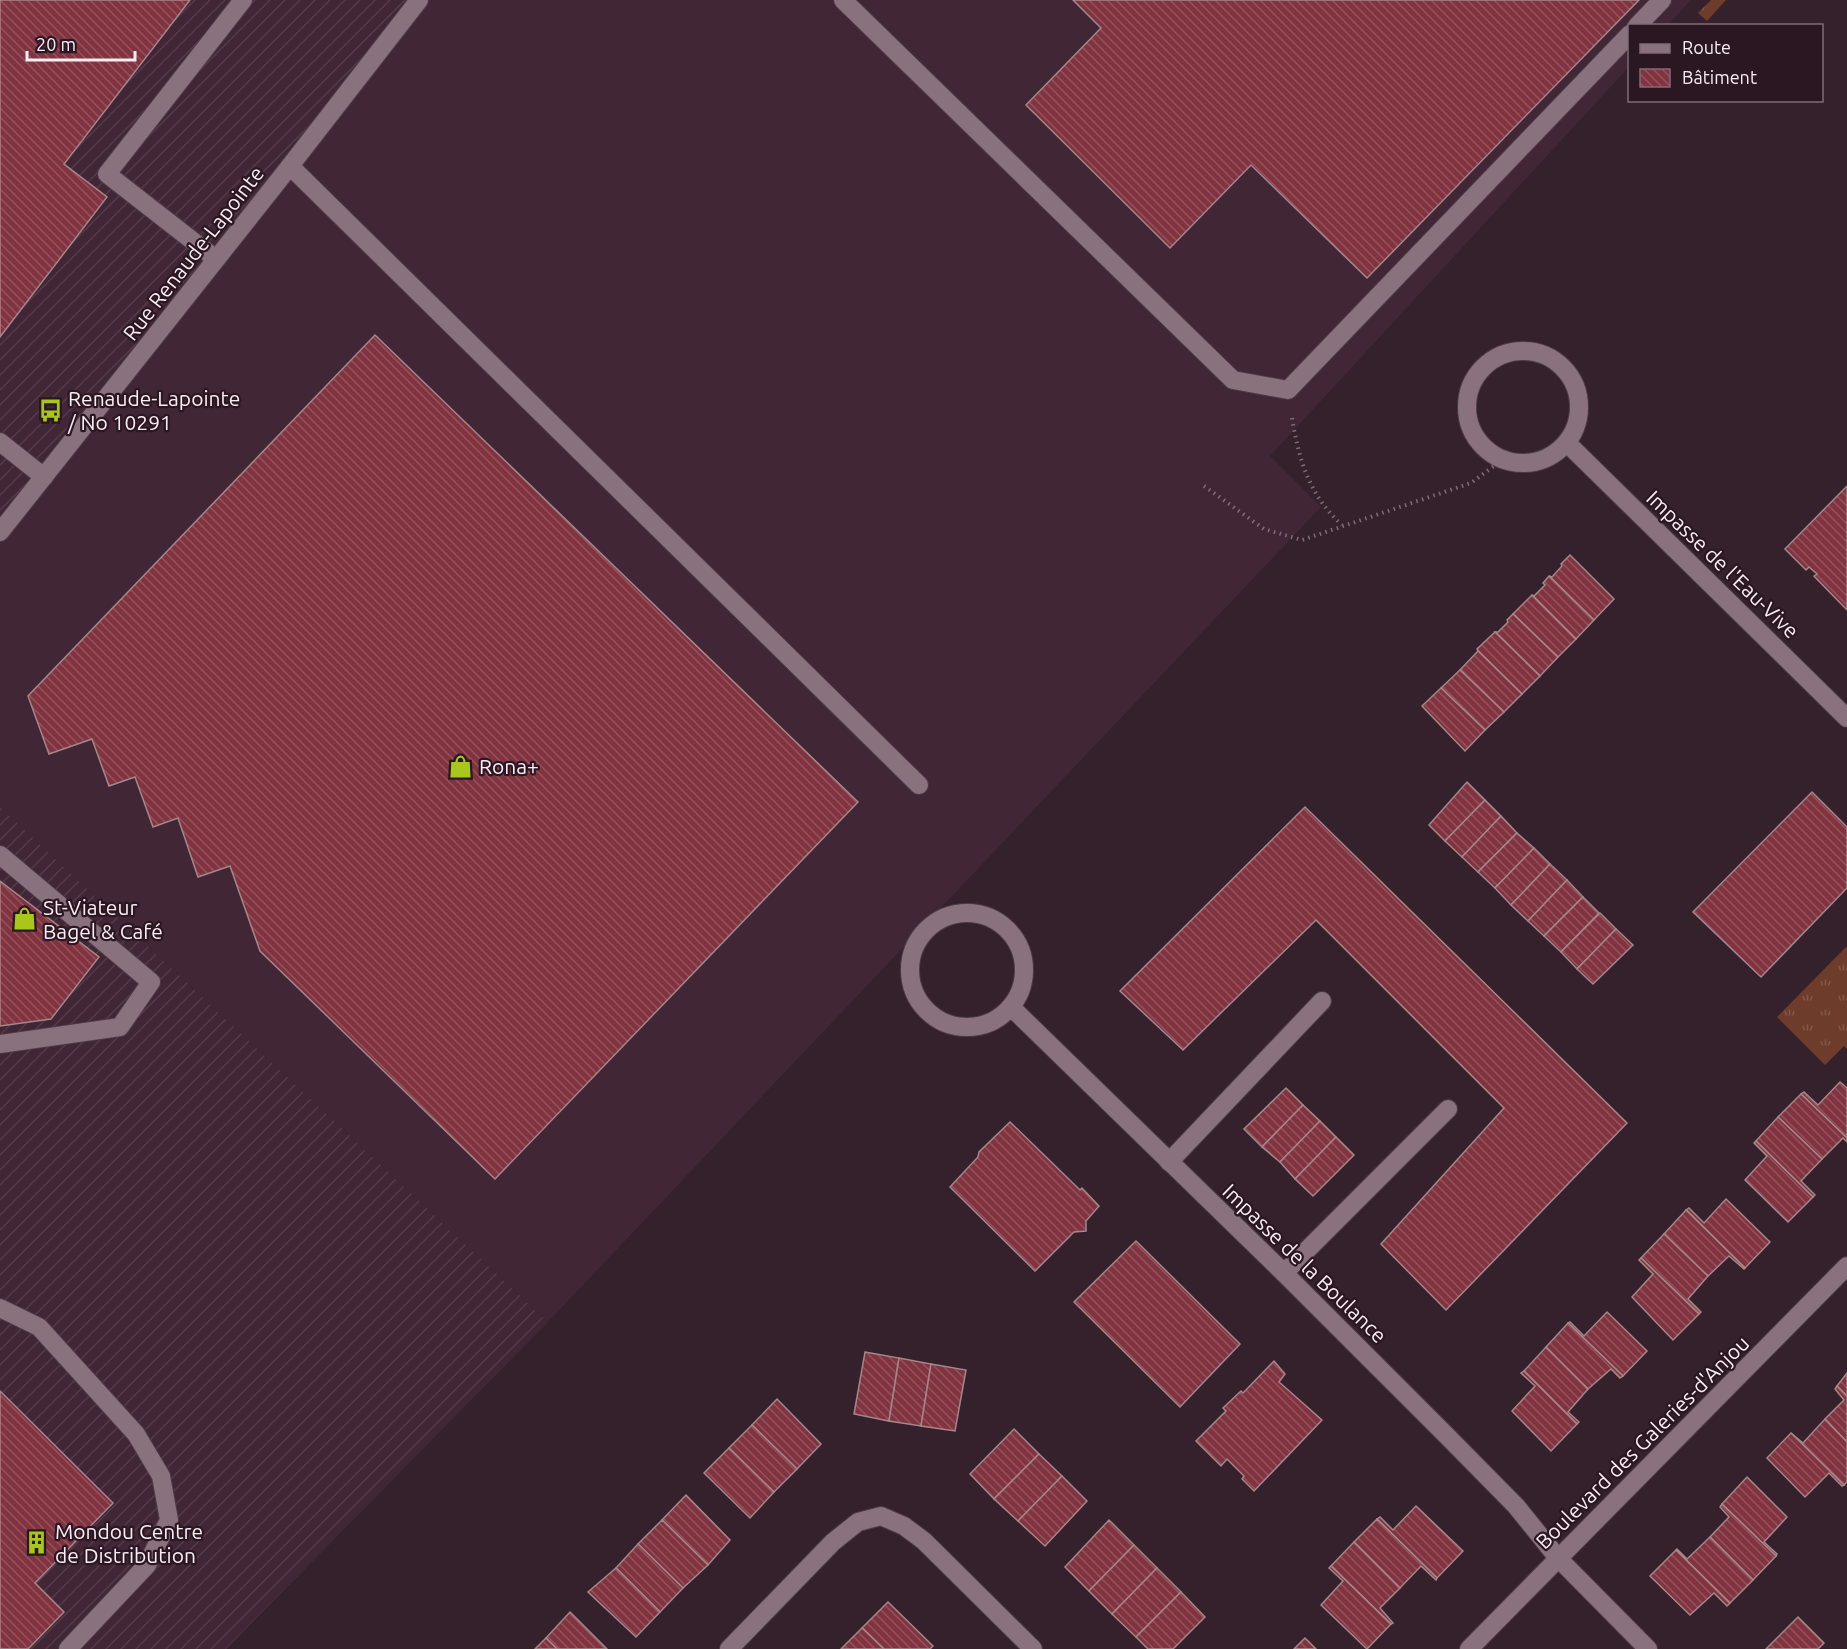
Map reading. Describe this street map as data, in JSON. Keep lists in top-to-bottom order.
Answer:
{
  "streets": {
    "street": [
      "Rue Renaude-Lapointe",
      "Impasse de l'Eau-Vive",
      "Impasse de la Boulance",
      "Boulevard des Galeries-d'Anjou"
    ]
  },
  "crossings": [
    ["Impasse de la Boulance", "Boulevard des Galeries-d'Anjou"]
  ],
  "places": {
    "bus stop": ["Renaude-Lapointe / No 10291"],
    "shop": ["Rona+", "St-Viateur Bagel & Café"],
    "building": ["Mondou Centre de Distribution"]
  },
  "legend": ["Route", "Bâtiment"],
  "scale_bar": "20 m"
}
